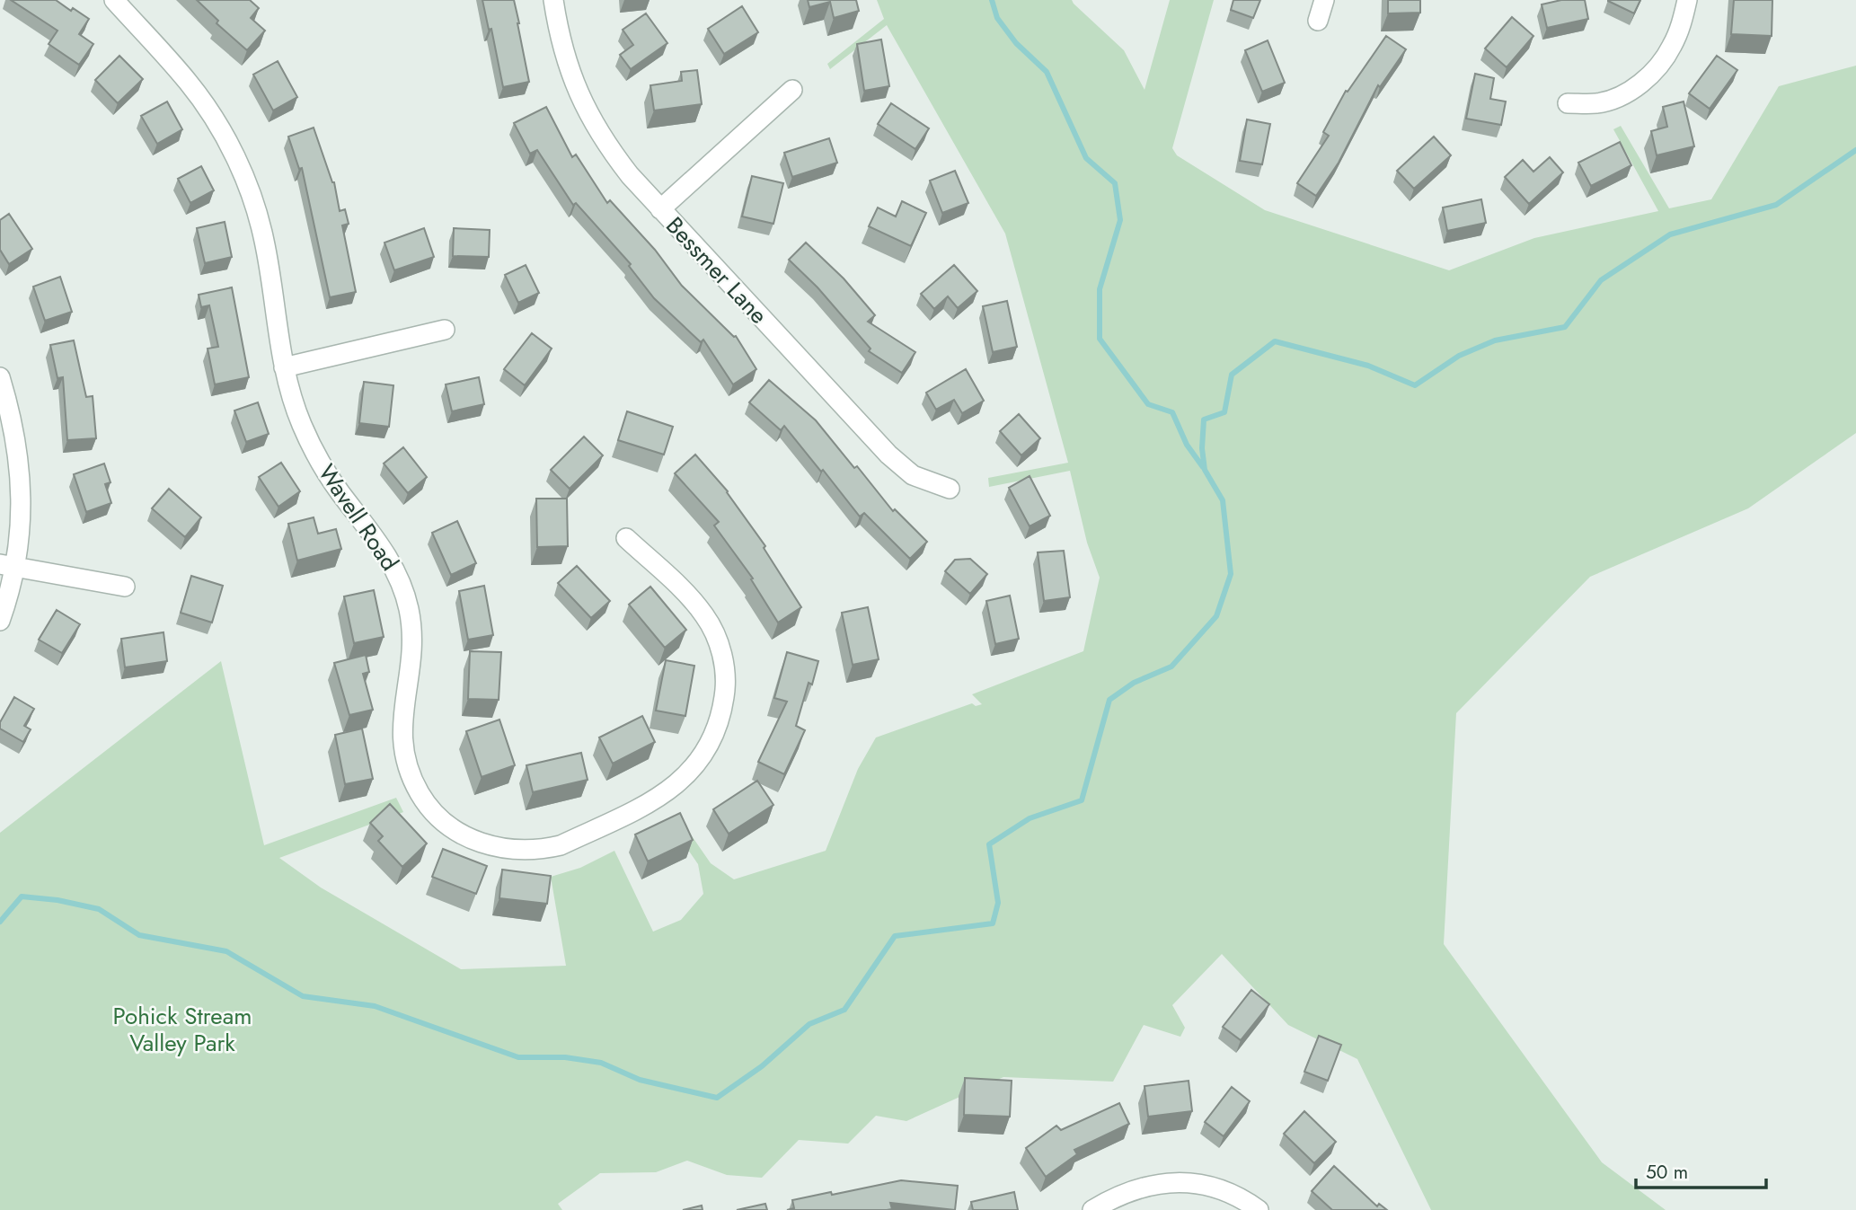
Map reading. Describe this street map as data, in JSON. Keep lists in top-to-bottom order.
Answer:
{
  "streets": {
    "street": ["Bessmer Lane", "Wavell Road"]
  },
  "parks": ["Pohick Stream Valley Park"],
  "scale_bar": "50 m"
}
